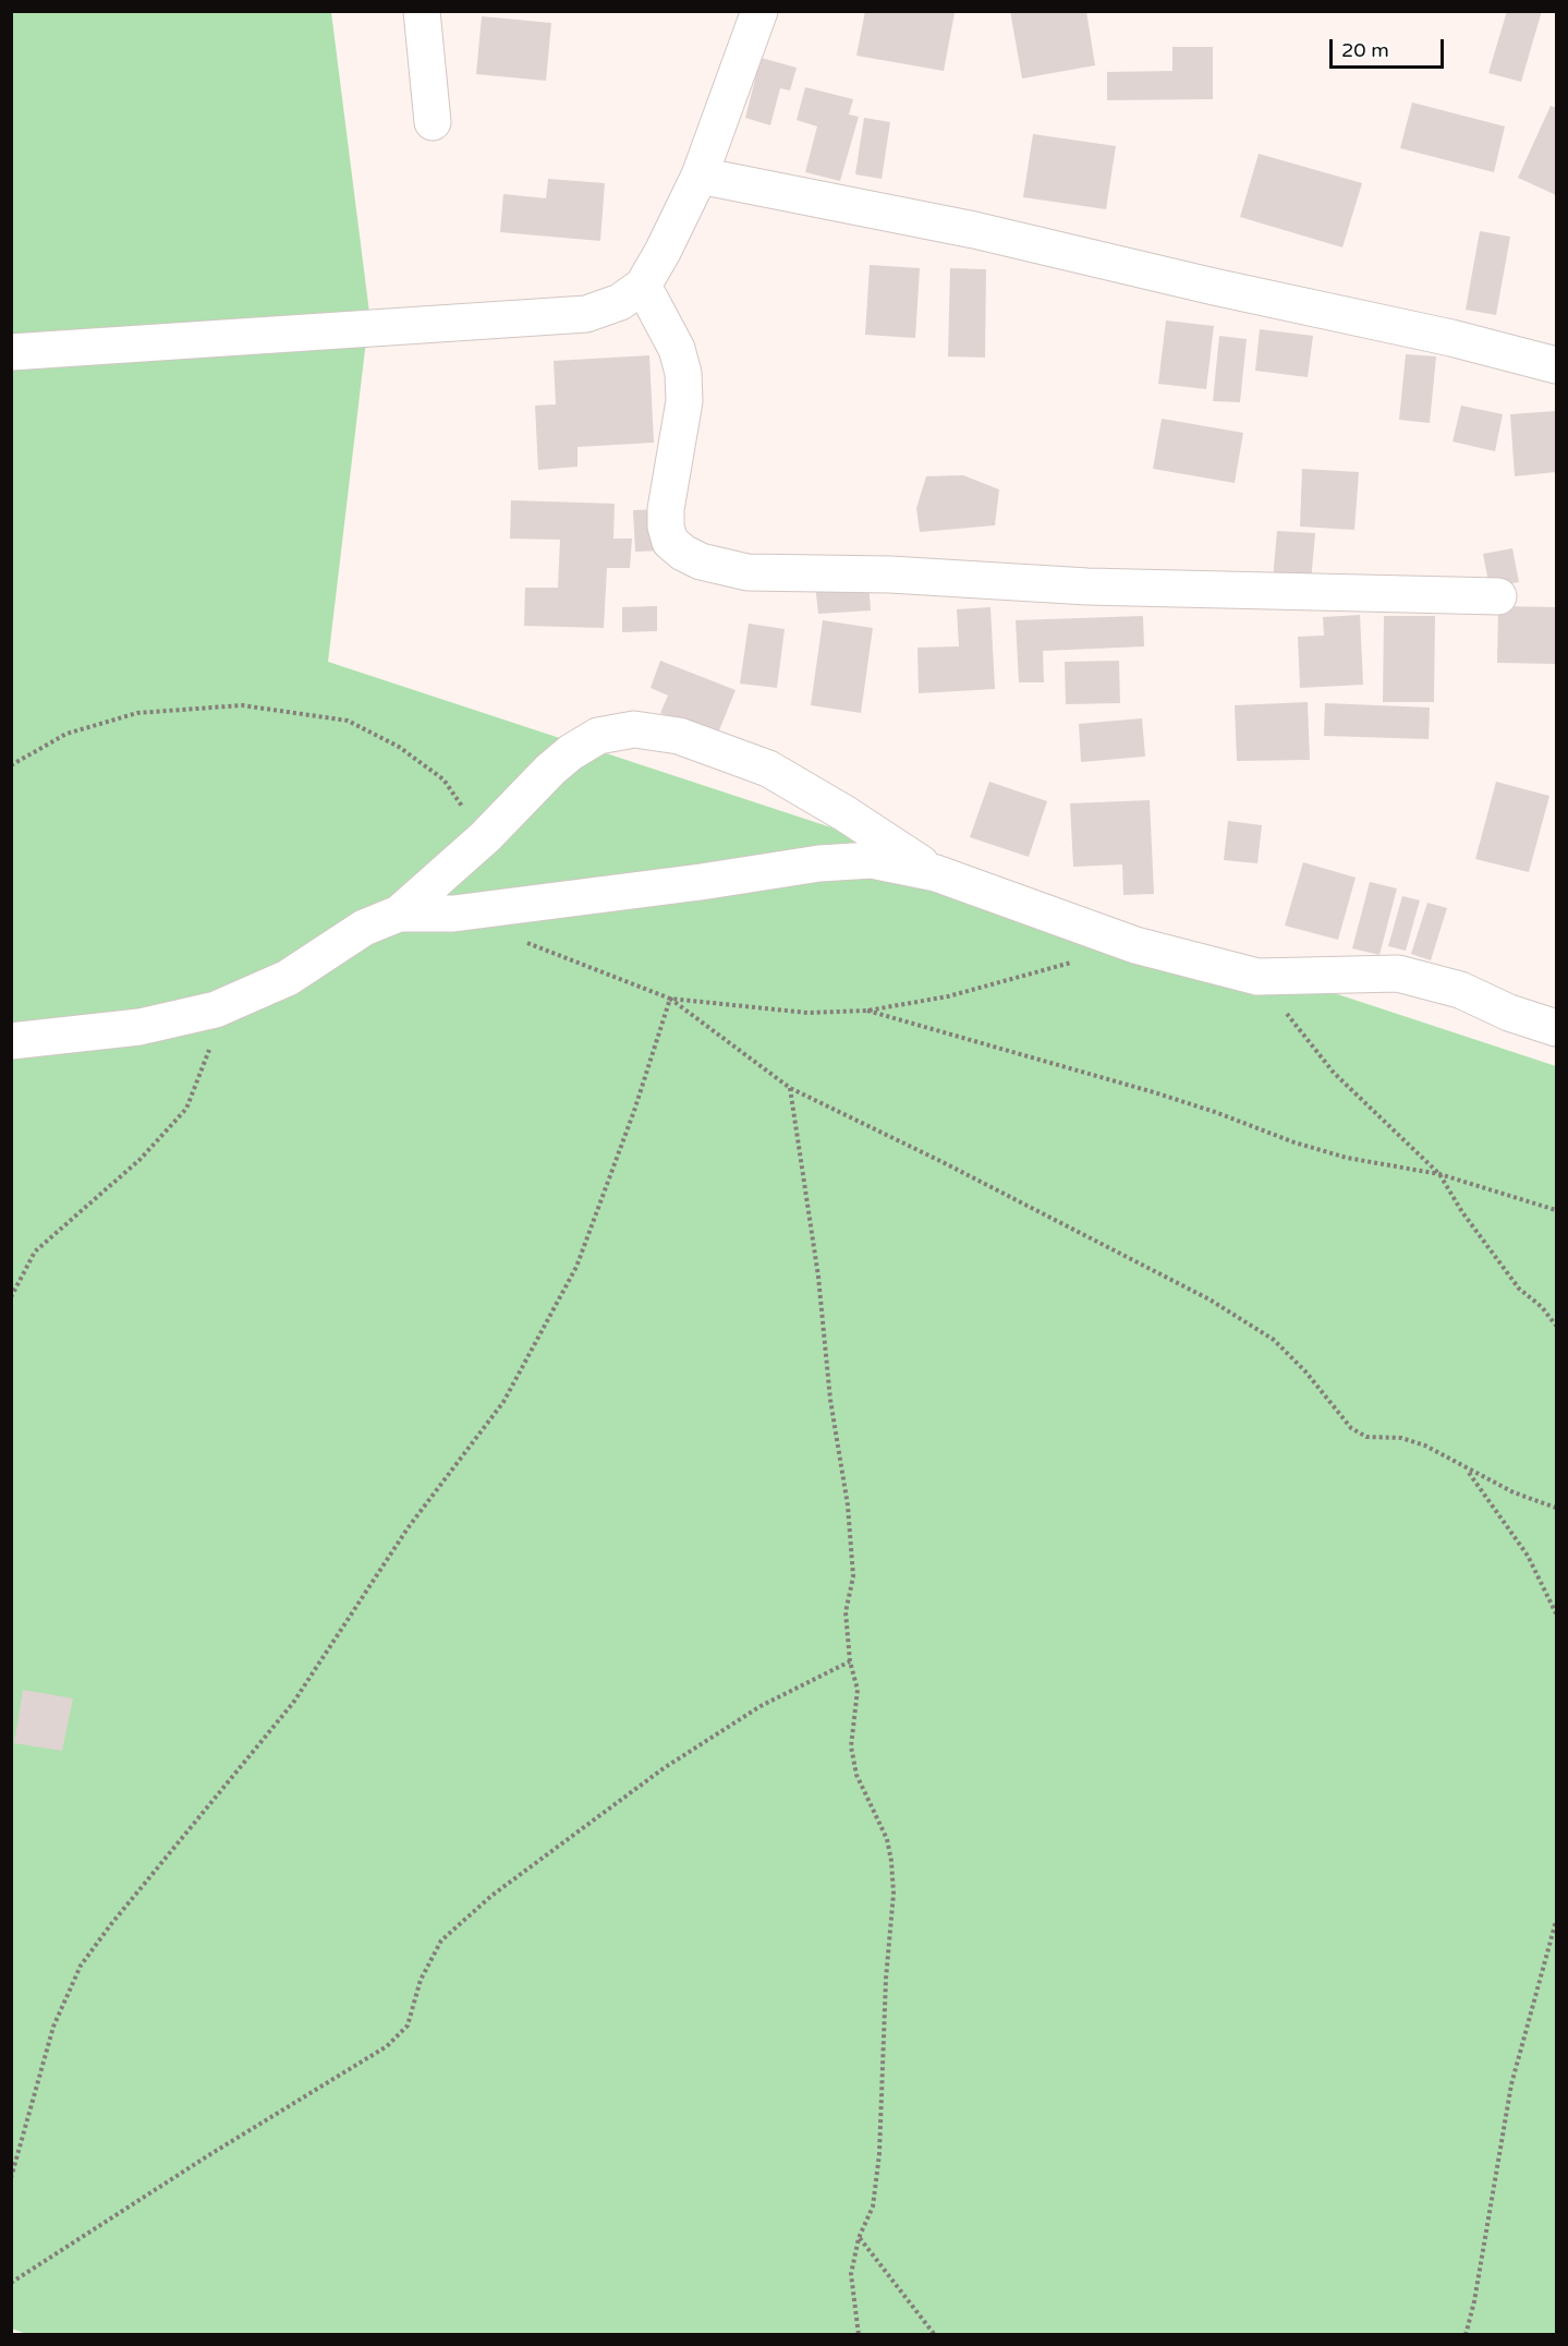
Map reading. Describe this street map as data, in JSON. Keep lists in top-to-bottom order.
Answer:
{
  "scale_bar": "20 m"
}
